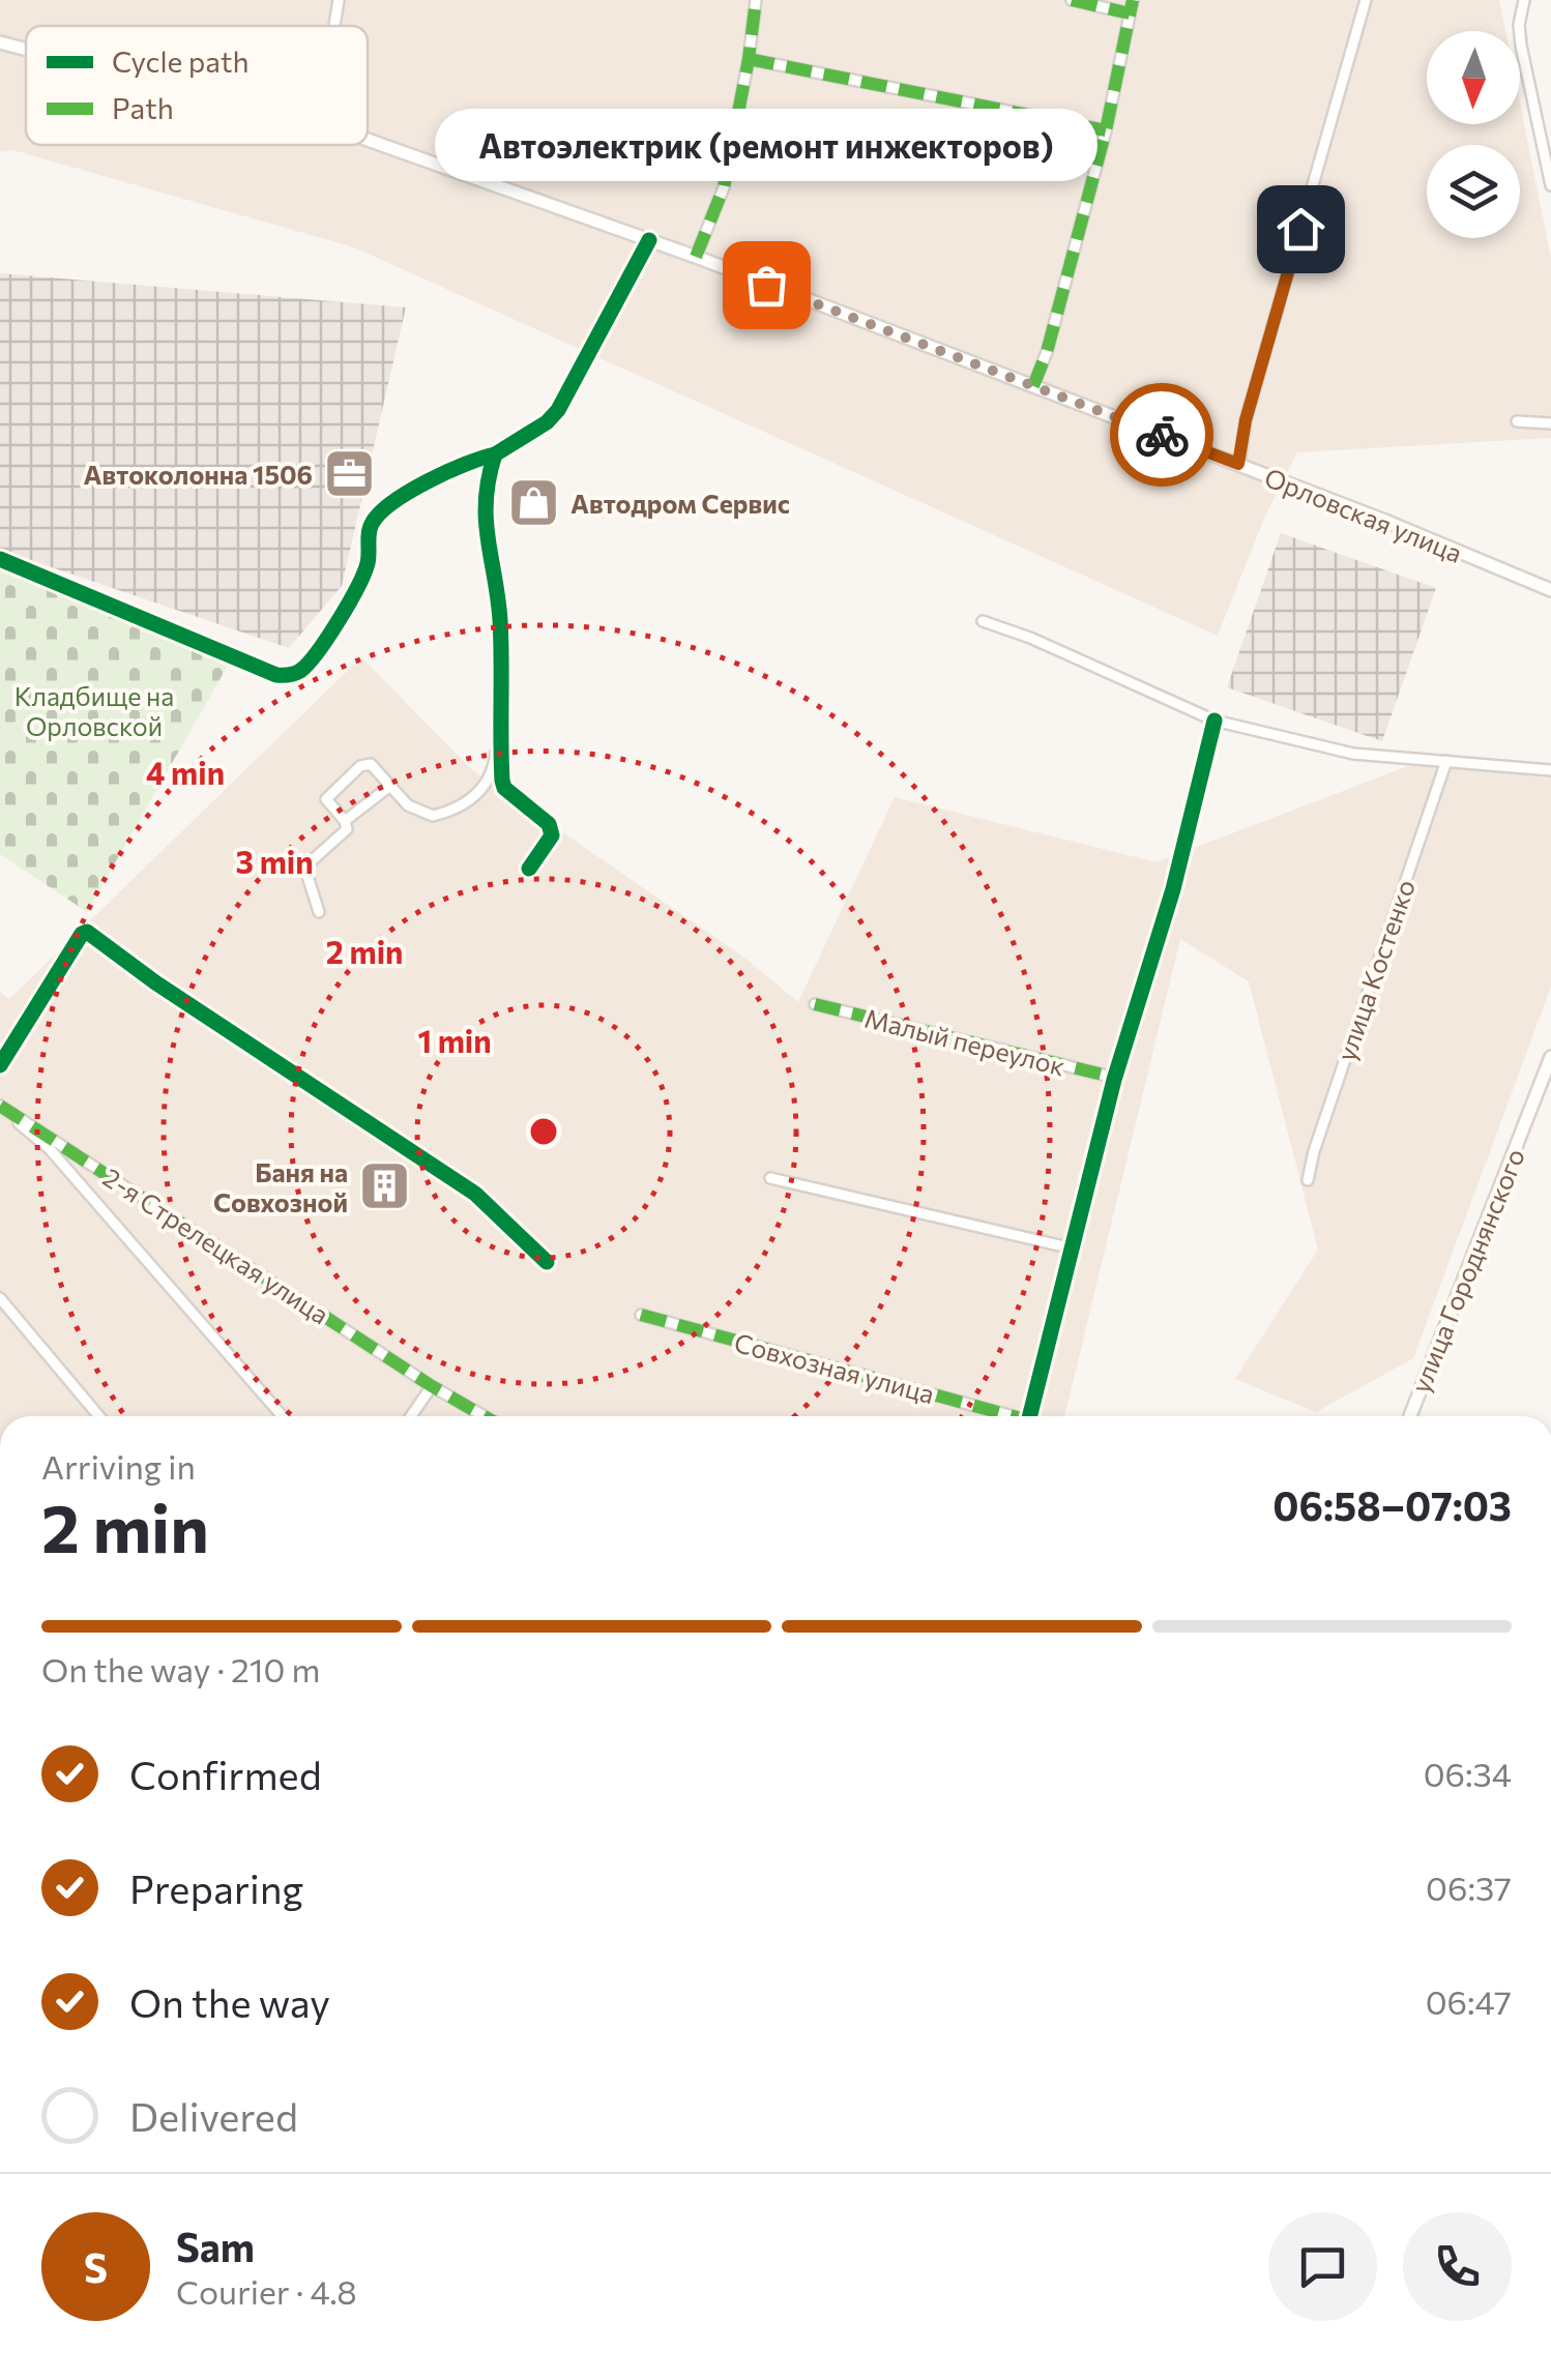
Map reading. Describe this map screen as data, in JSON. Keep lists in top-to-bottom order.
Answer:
{
  "streets": {
    "main road": ["Орловская улица", "улица Городнянского"],
    "street": [
      "улица Костенко",
      "Малый переулок",
      "2-я Стрелецкая улица",
      "Совхозная улица"
    ]
  },
  "parks": ["Кладбище на Орловской"],
  "places": {
    "other": ["Автоэлектрик (ремонт инжекторов)"],
    "office": ["Автоколонна 1506"],
    "shop": ["Автодром Сервис"],
    "building": ["Баня на Совхозной"]
  },
  "legend": ["Cycle path", "Path"],
  "north": "bottom",
  "page": {
    "bubble": "Автоэлектрик (ремонт инжекторов)",
    "heading": ["2 min", "Arriving in", "06:58–07:03"],
    "panel": ["Sam", "Courier · 4.8"],
    "bar": "On the way · 210 m",
    "list": [
      ["Confirmed", "06:34"],
      ["Preparing", "06:37"],
      ["On the way", "06:47"],
      "Delivered"
    ],
    "round": "S"
  },
  "rings": [
    "4 min",
    "3 min",
    "2 min",
    "1 min"
  ]
}
